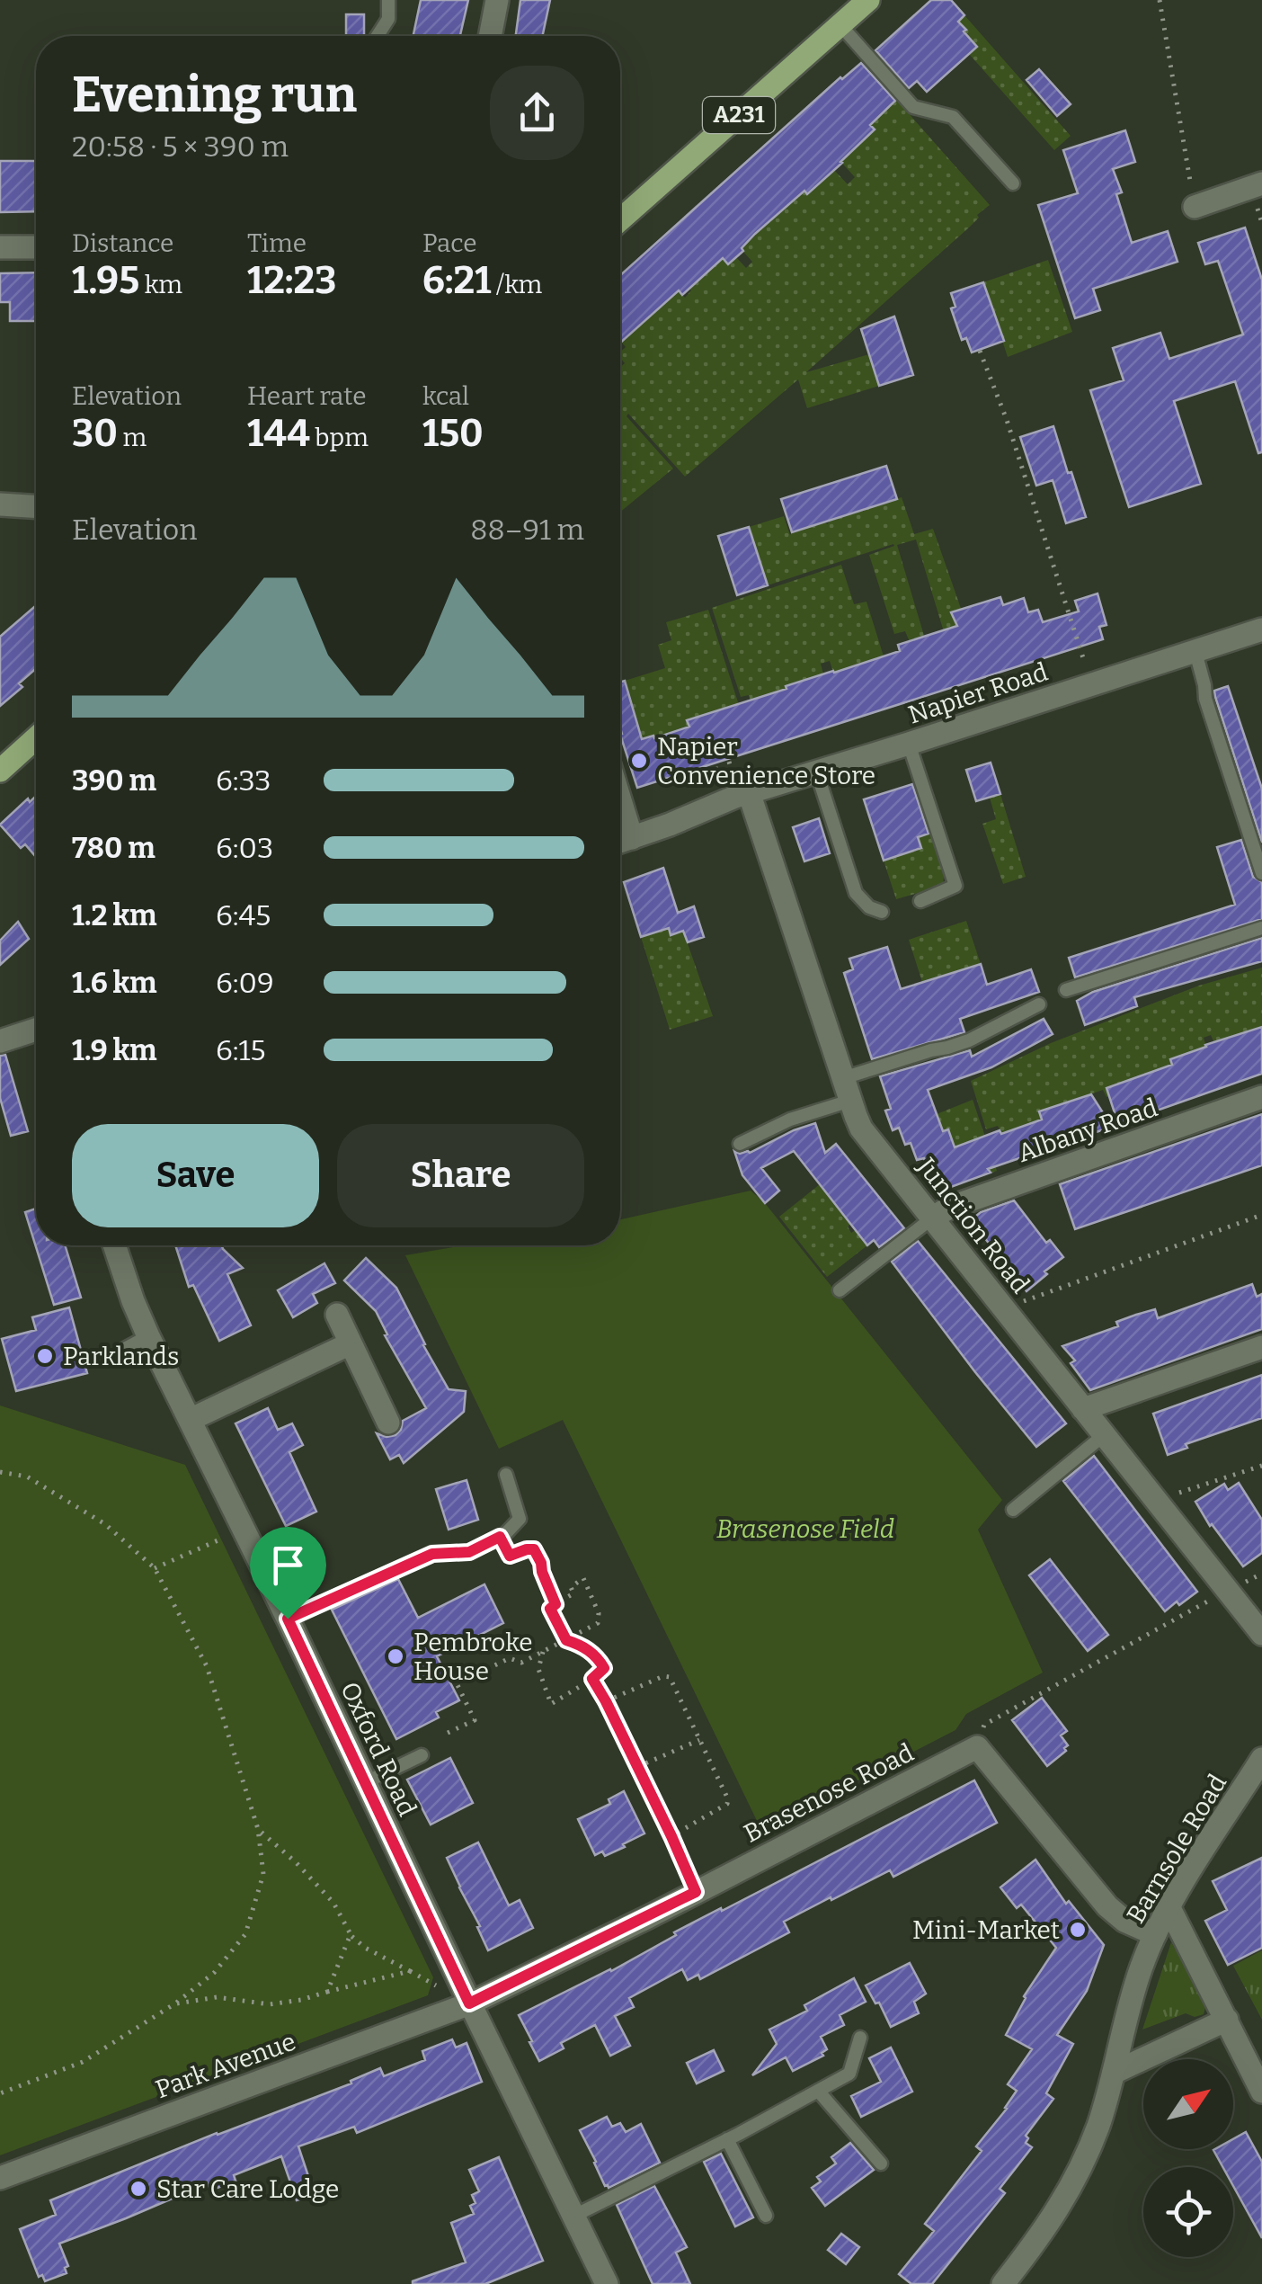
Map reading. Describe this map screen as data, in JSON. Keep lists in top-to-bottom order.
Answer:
{
  "streets": {
    "main road": ["A231"],
    "street": [
      "Napier Road",
      "Albany Road",
      "Junction Road",
      "Oxford Road",
      "Brasenose Road",
      "Barnsole Road",
      "Park Avenue"
    ]
  },
  "crossings": [
    ["Napier Road", "Junction Road"],
    ["Albany Road", "Junction Road"],
    ["Oxford Road", "Brasenose Road"],
    ["Oxford Road", "Park Avenue"],
    ["Brasenose Road", "Park Avenue"]
  ],
  "parks": ["Brasenose Field"],
  "places": [
    "Napier Convenience Store",
    "Parklands",
    "Pembroke House",
    "Mini-Market",
    "Star Care Lodge"
  ],
  "north": "top right",
  "page": {
    "heading": ["Evening run", "20:58 · 5 × 390 m"],
    "stats": [
      ["Distance", "1.95 km"],
      ["Time", "12:23"],
      ["Pace", "6:21 /km"],
      ["Elevation", "30 m"],
      ["Heart rate", "144 bpm"],
      ["kcal", "150"]
    ],
    "chart": ["Elevation", "88–91 m"],
    "list": [
      {
        "name": "390 m",
        "note": "6:33"
      },
      {
        "name": "780 m",
        "note": "6:03"
      },
      {
        "name": "1.2 km",
        "note": "6:45"
      },
      {
        "name": "1.6 km",
        "note": "6:09"
      },
      {
        "name": "1.9 km",
        "note": "6:15"
      }
    ],
    "buttons": ["Save", "Share"]
  }
}
